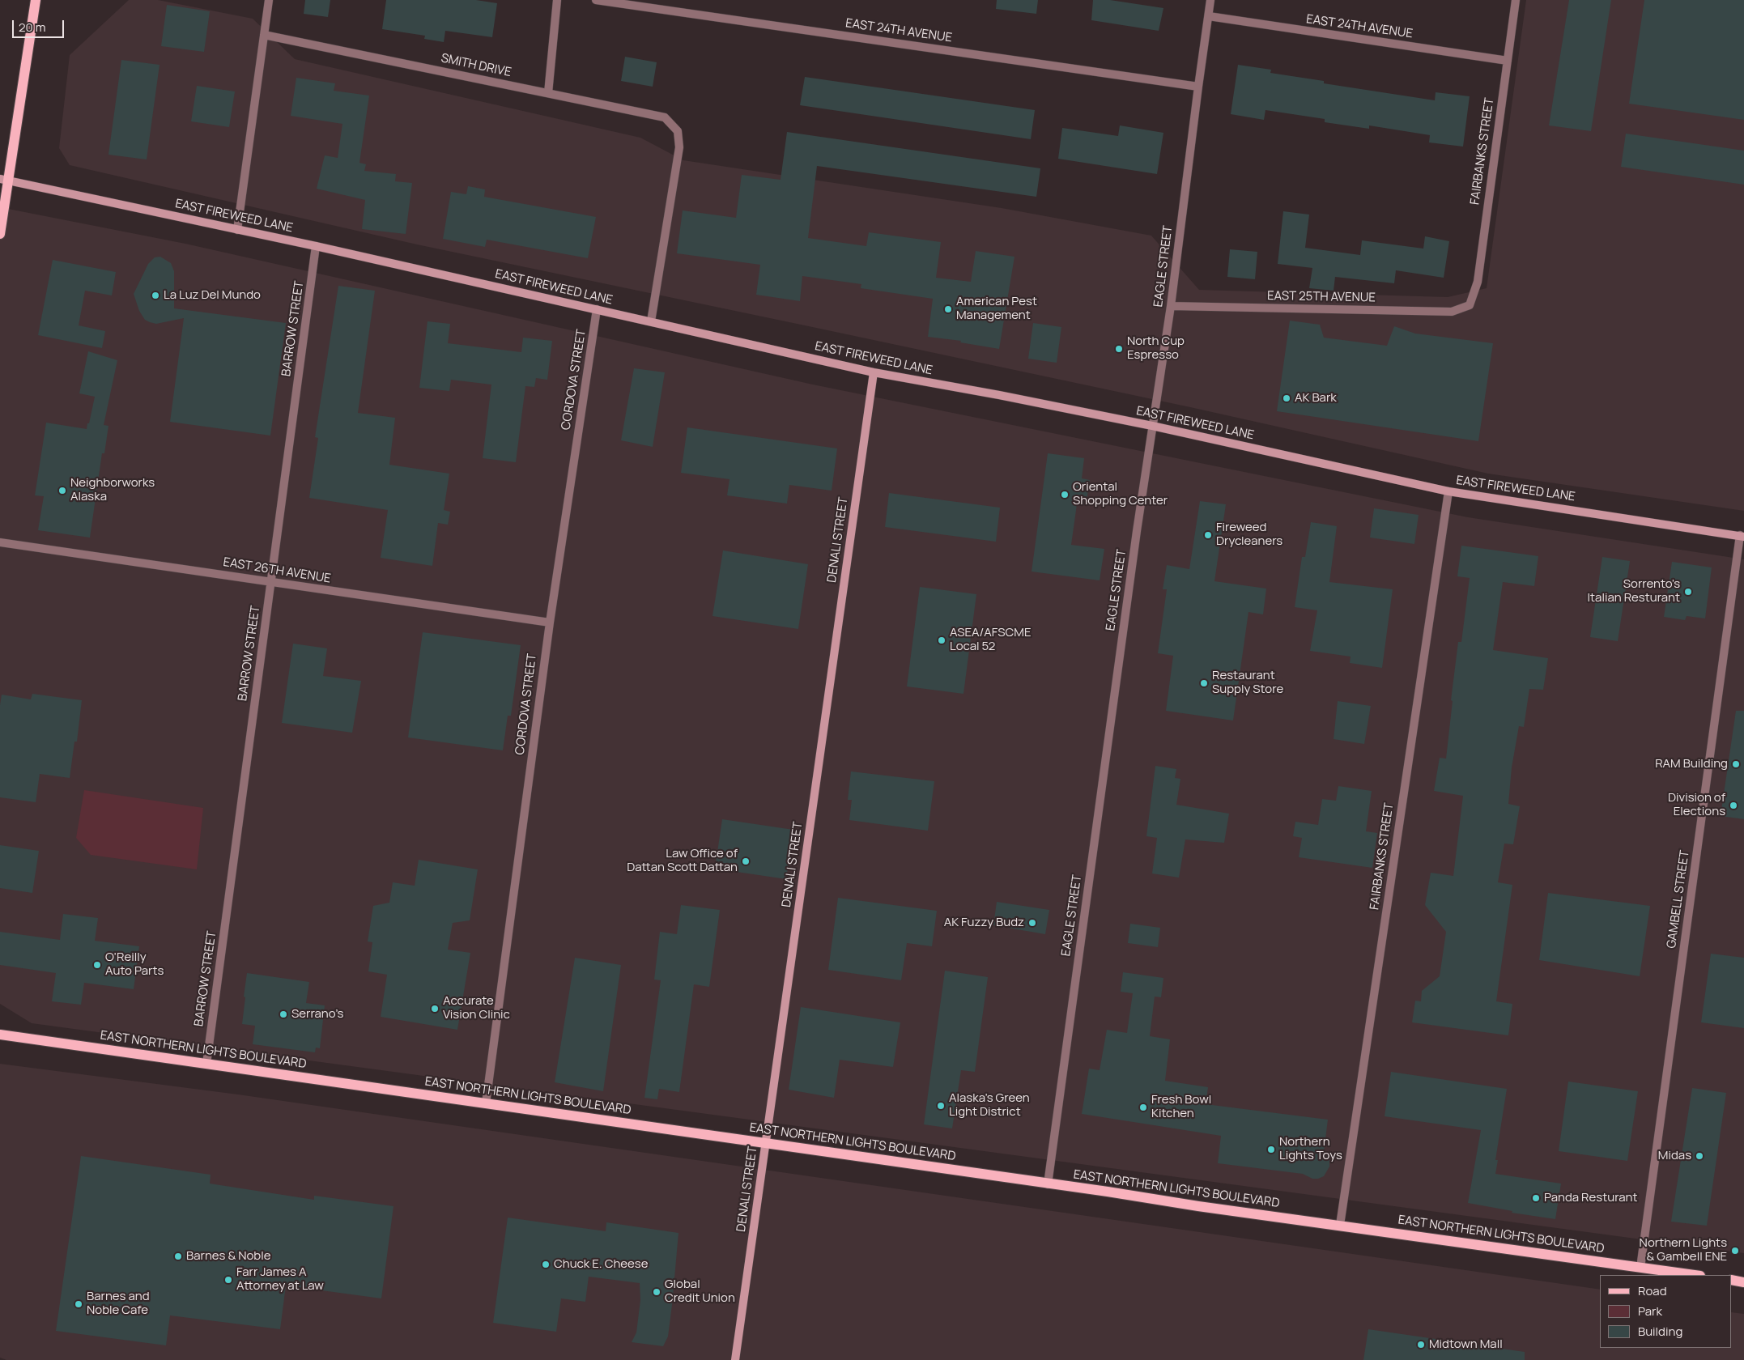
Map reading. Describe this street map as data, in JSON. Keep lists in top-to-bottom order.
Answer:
{
  "streets": {
    "main road": ["EAST FIREWEED LANE", "DENALI STREET", "EAST NORTHERN LIGHTS BOULEVARD"],
    "street": [
      "EAST 24TH AVENUE",
      "SMITH DRIVE",
      "FAIRBANKS STREET",
      "EAGLE STREET",
      "EAST 25TH AVENUE",
      "BARROW STREET",
      "CORDOVA STREET",
      "EAST 26TH AVENUE",
      "GAMBELL STREET"
    ]
  },
  "crossings": [
    ["EAST 24TH AVENUE", "FAIRBANKS STREET"],
    ["EAST 24TH AVENUE", "EAGLE STREET"],
    ["SMITH DRIVE", "EAST FIREWEED LANE"],
    ["FAIRBANKS STREET", "EAST FIREWEED LANE"],
    ["FAIRBANKS STREET", "EAST 25TH AVENUE"],
    ["FAIRBANKS STREET", "EAST NORTHERN LIGHTS BOULEVARD"],
    ["EAST FIREWEED LANE", "EAGLE STREET"],
    ["EAST FIREWEED LANE", "BARROW STREET"],
    ["EAST FIREWEED LANE", "CORDOVA STREET"],
    ["EAST FIREWEED LANE", "DENALI STREET"],
    ["EAST FIREWEED LANE", "GAMBELL STREET"],
    ["EAGLE STREET", "EAST 25TH AVENUE"],
    ["EAGLE STREET", "EAST NORTHERN LIGHTS BOULEVARD"],
    ["BARROW STREET", "EAST 26TH AVENUE"],
    ["BARROW STREET", "EAST NORTHERN LIGHTS BOULEVARD"],
    ["CORDOVA STREET", "EAST 26TH AVENUE"],
    ["CORDOVA STREET", "EAST NORTHERN LIGHTS BOULEVARD"],
    ["DENALI STREET", "EAST NORTHERN LIGHTS BOULEVARD"],
    ["GAMBELL STREET", "EAST NORTHERN LIGHTS BOULEVARD"]
  ],
  "places": [
    "La Luz Del Mundo",
    "American Pest Management",
    "North Cup Espresso",
    "AK Bark",
    "Neighborworks Alaska",
    "Oriental Shopping Center",
    "Fireweed Drycleaners",
    "Sorrento's Italian Resturant",
    "ASEA/AFSCME Local 52",
    "Restaurant Supply Store",
    "RAM Building",
    "Division of Elections",
    "Law Office of Dattan Scott Dattan",
    "AK Fuzzy Budz",
    "O'Reilly Auto Parts",
    "Accurate Vision Clinic",
    "Serrano’s",
    "Alaska's Green Light District",
    "Fresh Bowl Kitchen",
    "Northern Lights Toys",
    "Midas",
    "Panda Resturant",
    "Northern Lights & Gambell ENE",
    "Barnes & Noble",
    "Chuck E. Cheese",
    "Farr James A Attorney at Law",
    "Global Credit Union",
    "Barnes and Noble Cafe",
    "Midtown Mall"
  ],
  "legend": ["Road", "Park", "Building"],
  "scale_bar": "20 m"
}
